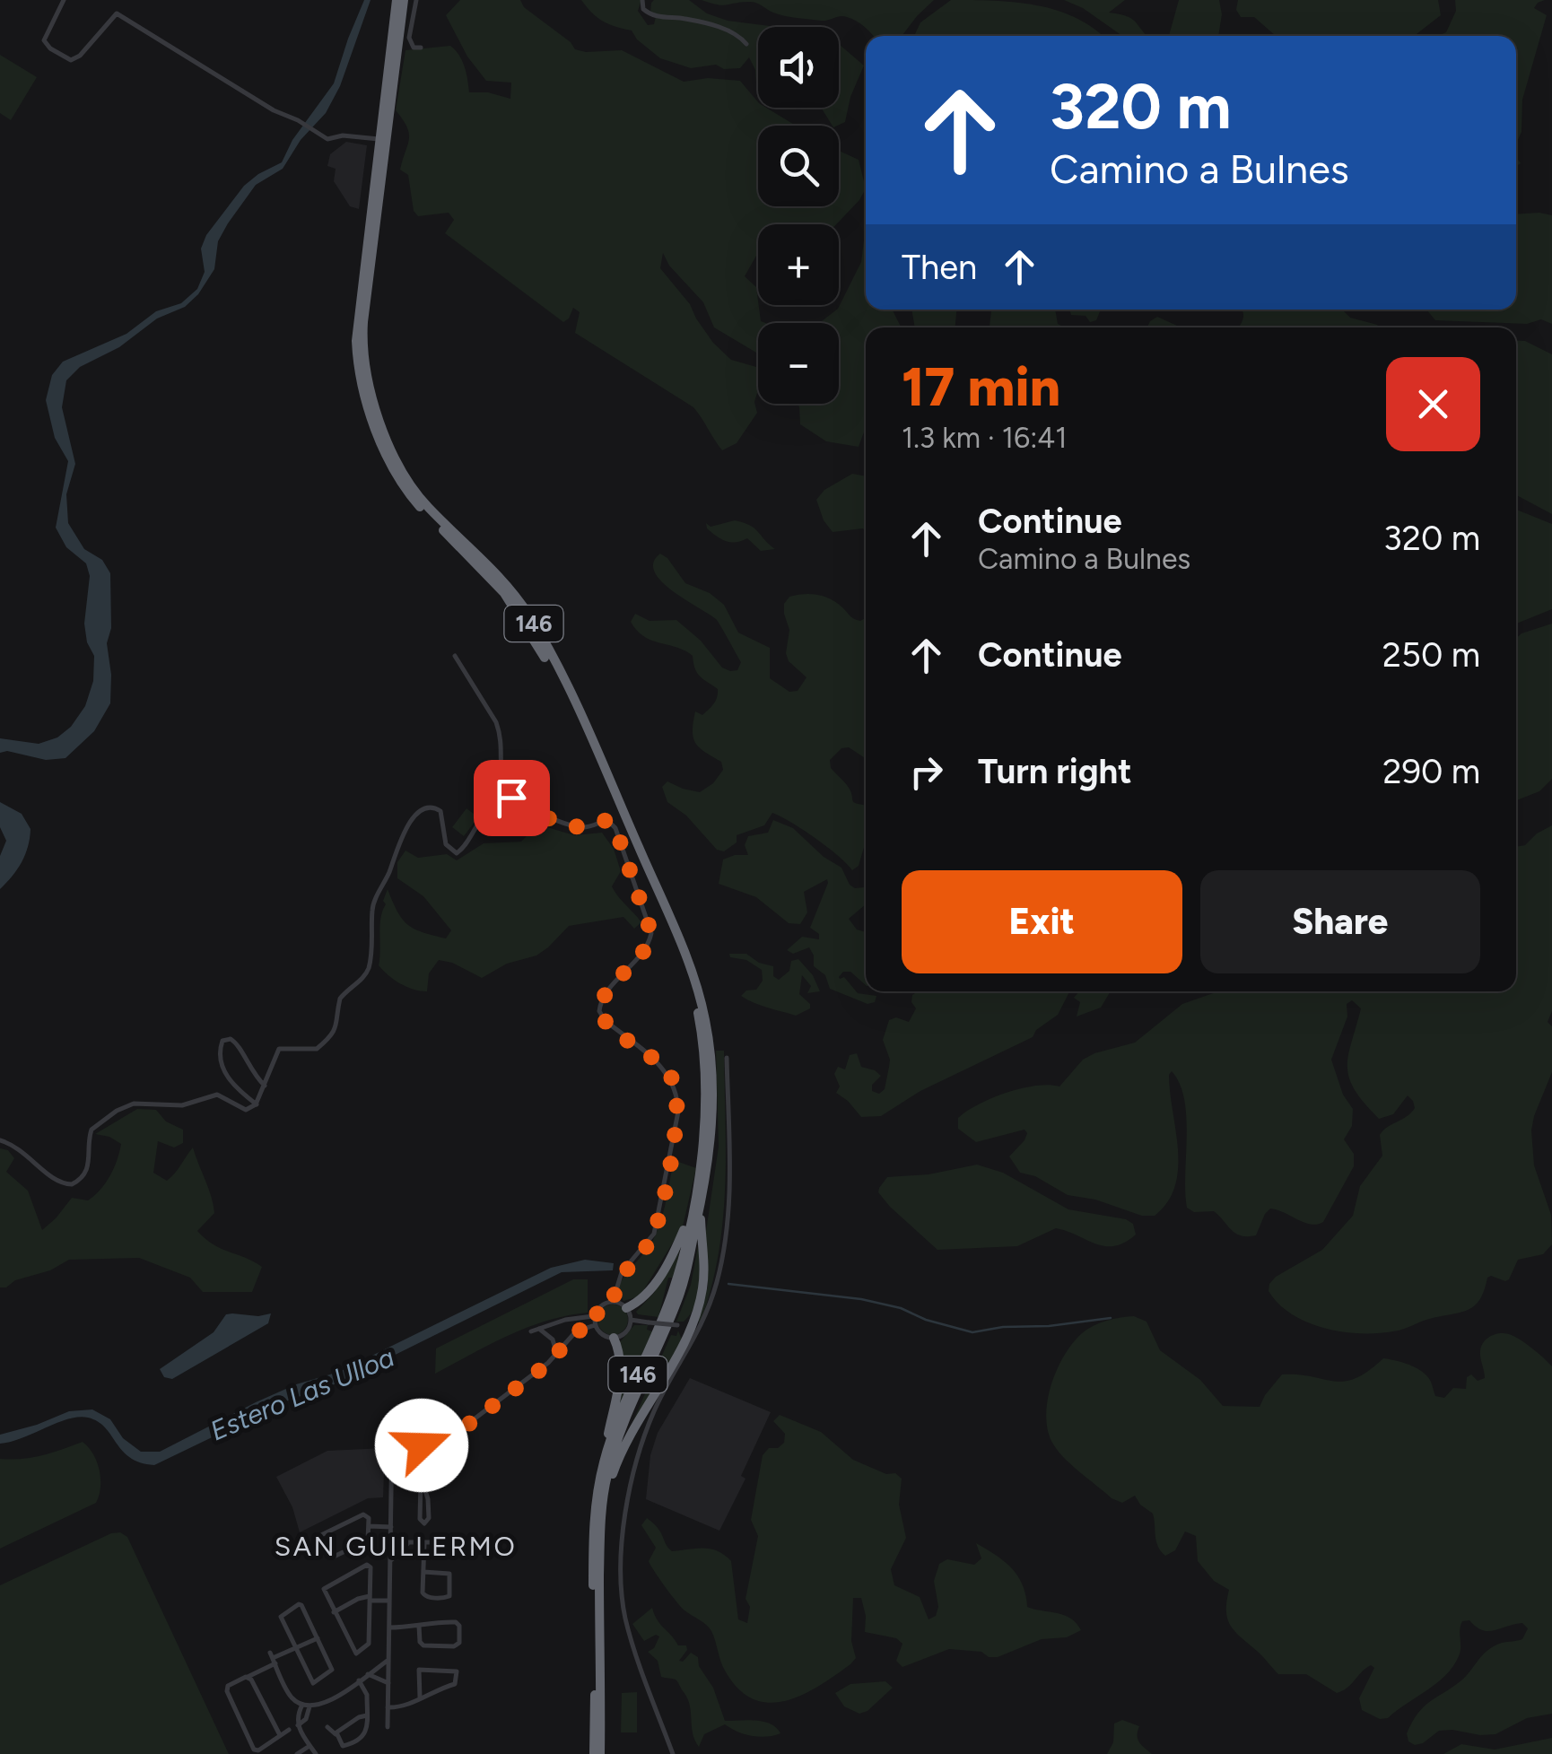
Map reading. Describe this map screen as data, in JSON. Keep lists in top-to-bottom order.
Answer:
{
  "streets": {
    "highway": ["146"]
  },
  "districts": ["SAN GUILLERMO"],
  "water": ["Estero Las Ulloa"],
  "page": {
    "map_buttons": ["+", "−"],
    "turn": ["320 m", "Camino a Bulnes"],
    "then": "Then",
    "heading": ["17 min", "1.3 km · 16:41"],
    "list": [
      {
        "name": "Continue",
        "note": "Camino a Bulnes",
        "value": "320 m"
      },
      {
        "name": "Continue",
        "value": "250 m"
      },
      {
        "name": "Turn right",
        "value": "290 m"
      }
    ],
    "buttons": ["Exit", "Share"]
  }
}
